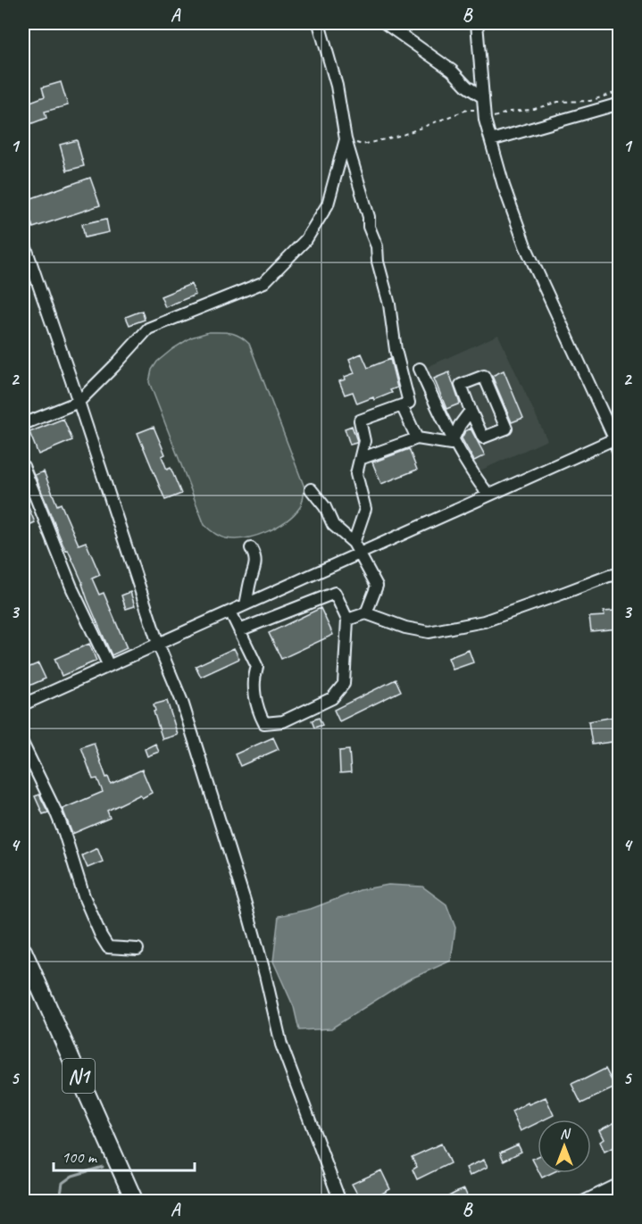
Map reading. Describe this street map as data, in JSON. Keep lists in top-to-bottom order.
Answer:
{
  "streets": {
    "highway": ["N1"]
  },
  "scale_bar": "100 m",
  "north": "top",
  "grid": {
    "columns": ["A", "B"],
    "rows": [
      "1",
      "2",
      "3",
      "4",
      "5"
    ]
  }
}
